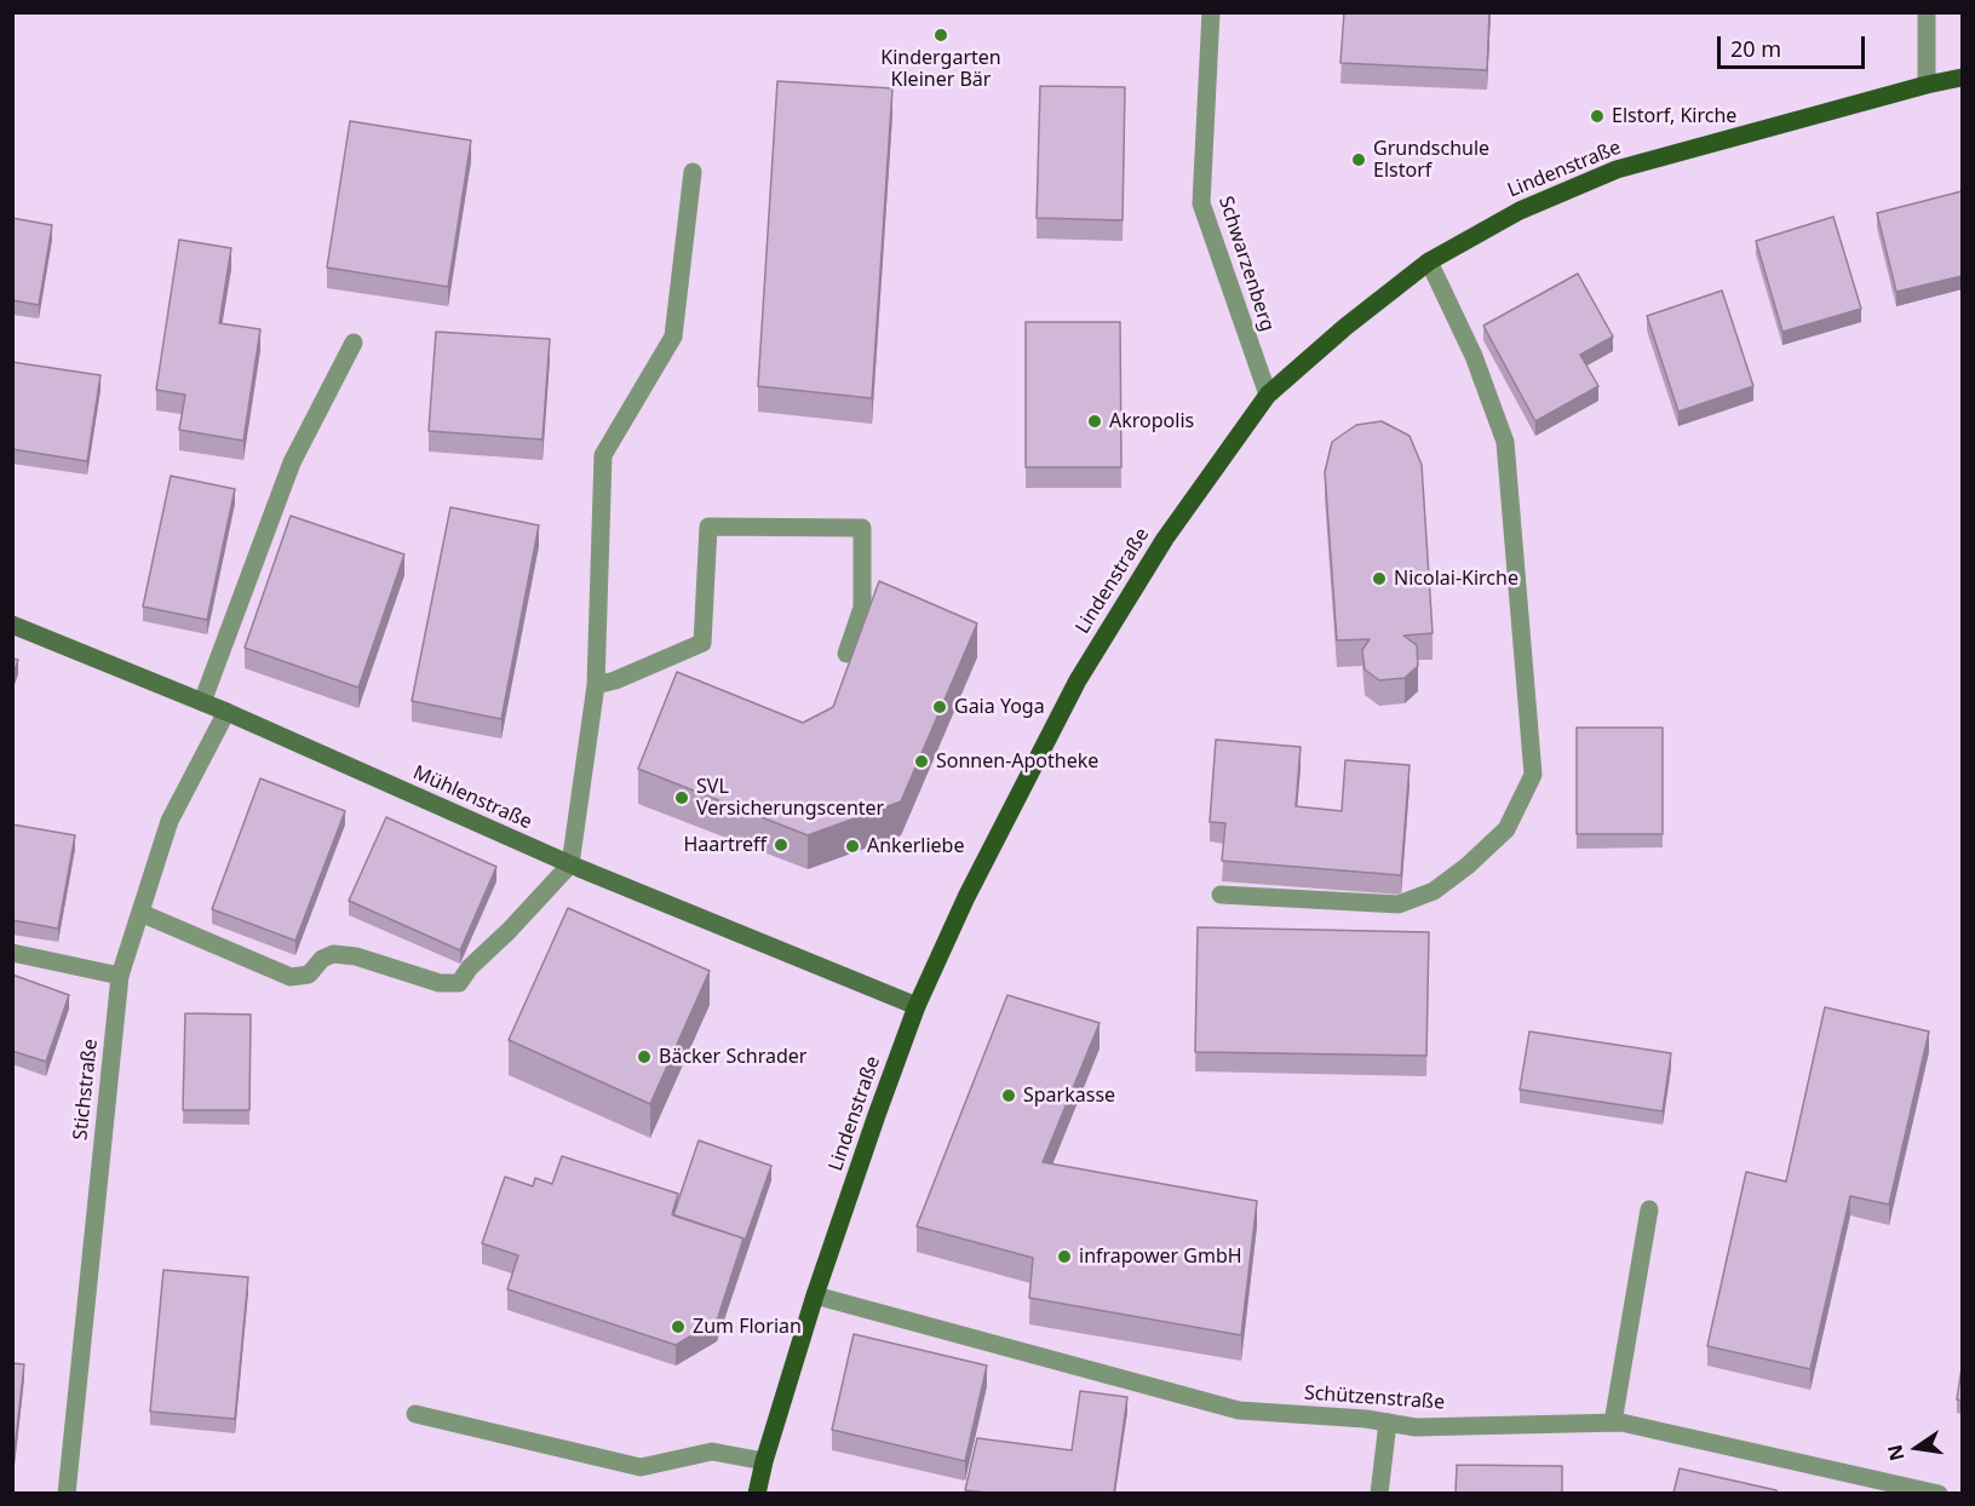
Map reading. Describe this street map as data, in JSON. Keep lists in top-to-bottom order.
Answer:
{
  "streets": {
    "main road": ["Lindenstraße", "Mühlenstraße"],
    "street": ["Schwarzenberg", "Stichstraße", "Schützenstraße"]
  },
  "crossings": [
    ["Lindenstraße", "Schwarzenberg"],
    ["Lindenstraße", "Mühlenstraße"],
    ["Lindenstraße", "Schützenstraße"],
    ["Mühlenstraße", "Stichstraße"]
  ],
  "places": [
    "Kindergarten Kleiner Bär",
    "Elstorf, Kirche",
    "Grundschule Elstorf",
    "Akropolis",
    "Nicolai-Kirche",
    "Gaia Yoga",
    "Sonnen-Apotheke",
    "SVL Versicherungscenter",
    "Haartreff",
    "Ankerliebe",
    "Bäcker Schrader",
    "Sparkasse",
    "infrapower GmbH",
    "Zum Florian"
  ],
  "scale_bar": "20 m",
  "north": "left"
}
